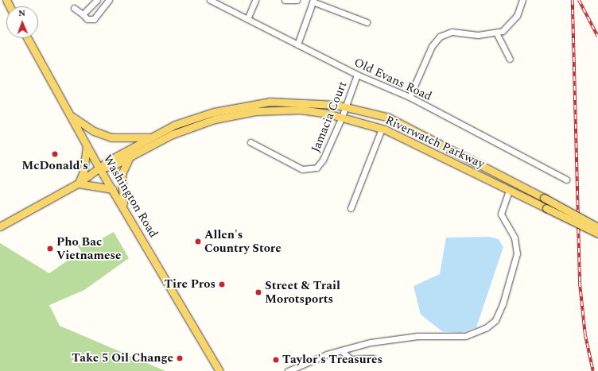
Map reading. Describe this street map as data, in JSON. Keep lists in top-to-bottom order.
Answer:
{
  "streets": {
    "main road": ["Riverwatch Parkway", "Washington Road"],
    "street": ["Old Evans Road", "Jamacia Court"]
  },
  "crossings": [
    ["Old Evans Road", "Jamacia Court"],
    ["Jamacia Court", "Riverwatch Parkway"],
    ["Riverwatch Parkway", "Washington Road"]
  ],
  "places": [
    "McDonald's",
    "Allen's Country Store",
    "Pho Bac Vietnamese",
    "Tire Pros",
    "Street & Trail Morotsports",
    "Take 5 Oil Change",
    "Taylor's Treasures"
  ],
  "north": "top"
}
